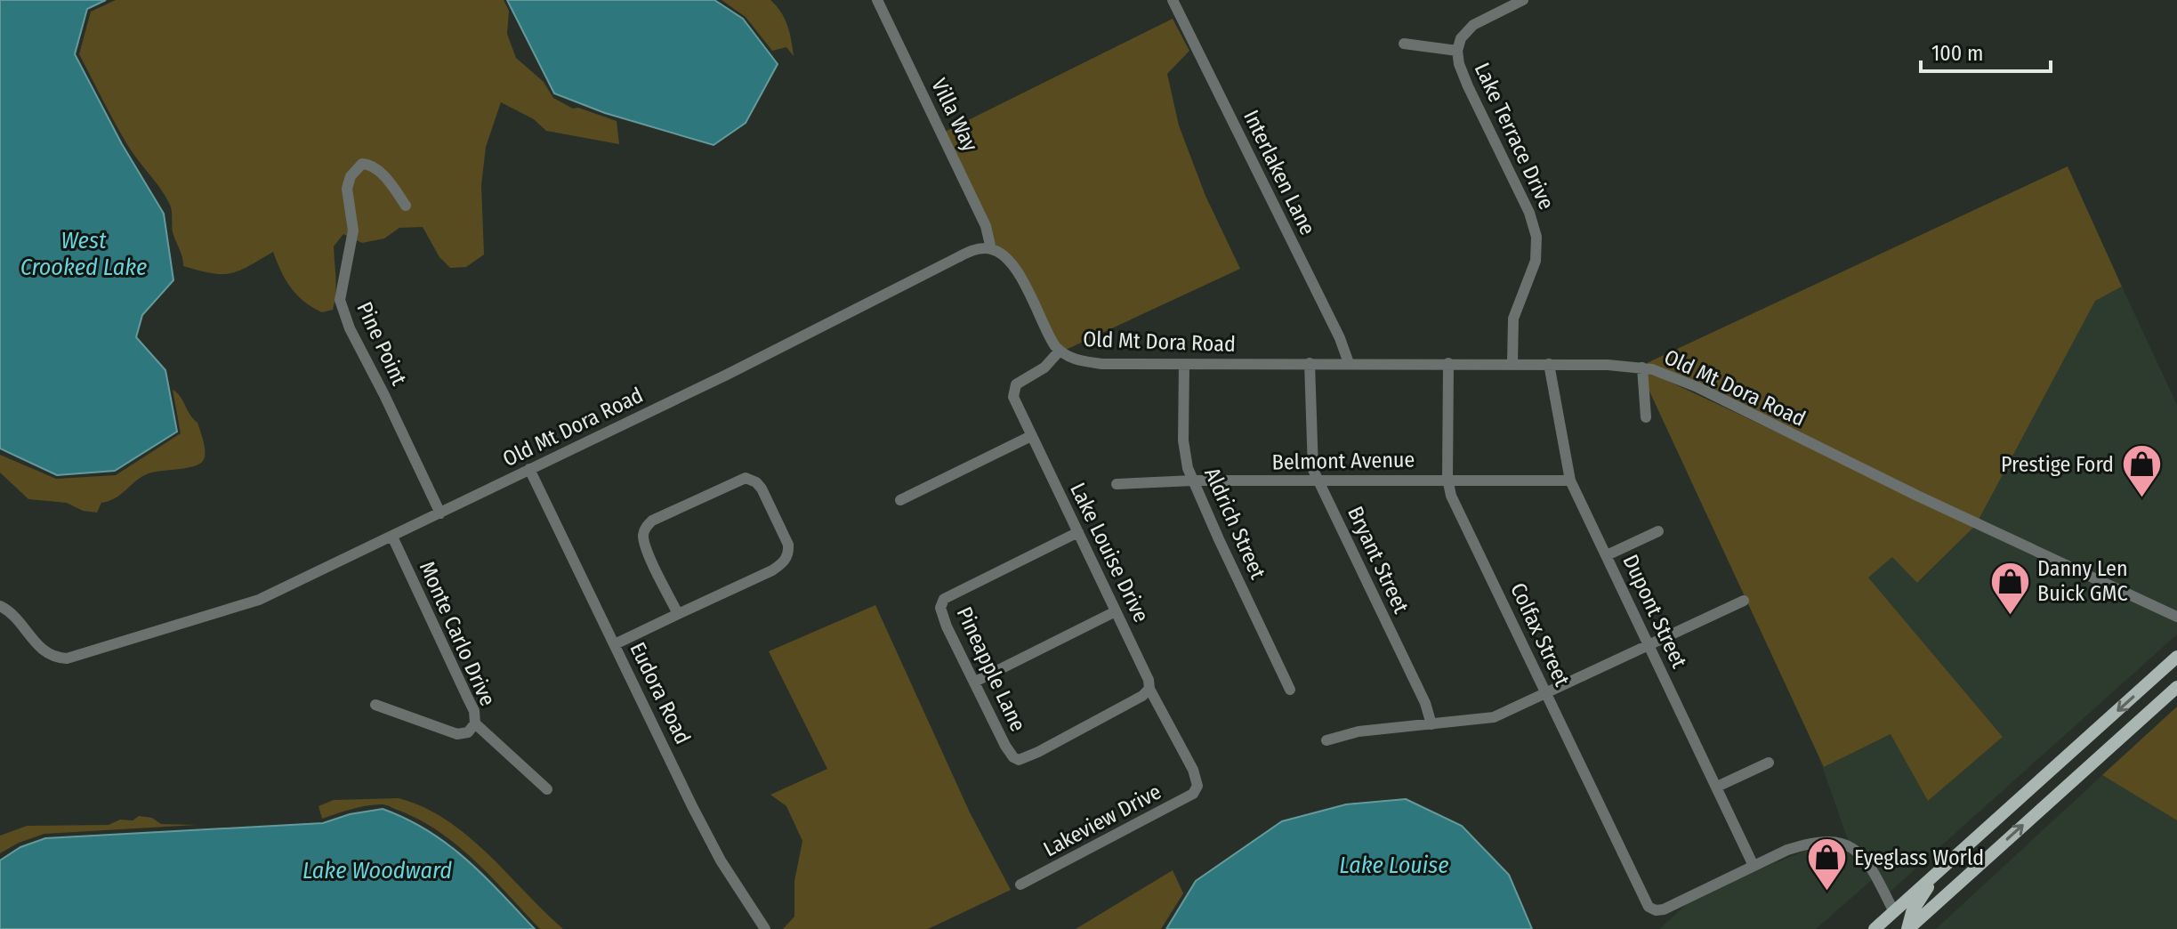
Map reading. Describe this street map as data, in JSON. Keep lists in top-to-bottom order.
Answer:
{
  "streets": {
    "street": [
      "Villa Way",
      "Lake Terrace Drive",
      "Interlaken Lane",
      "Old Mt Dora Road",
      "Pine Point",
      "Belmont Avenue",
      "Aldrich Street",
      "Lake Louise Drive",
      "Bryant Street",
      "Dupont Street",
      "Monte Carlo Drive",
      "Colfax Street",
      "Pineapple Lane",
      "Eudora Road",
      "Lakeview Drive"
    ]
  },
  "crossings": [
    ["Villa Way", "Old Mt Dora Road"],
    ["Lake Terrace Drive", "Old Mt Dora Road"],
    ["Interlaken Lane", "Old Mt Dora Road"],
    ["Old Mt Dora Road", "Pine Point"],
    ["Old Mt Dora Road", "Aldrich Street"],
    ["Old Mt Dora Road", "Lake Louise Drive"],
    ["Old Mt Dora Road", "Bryant Street"],
    ["Old Mt Dora Road", "Dupont Street"],
    ["Old Mt Dora Road", "Monte Carlo Drive"],
    ["Old Mt Dora Road", "Colfax Street"],
    ["Old Mt Dora Road", "Eudora Road"],
    ["Belmont Avenue", "Aldrich Street"],
    ["Belmont Avenue", "Bryant Street"],
    ["Belmont Avenue", "Dupont Street"],
    ["Belmont Avenue", "Colfax Street"],
    ["Lake Louise Drive", "Pineapple Lane"],
    ["Lake Louise Drive", "Lakeview Drive"],
    ["Dupont Street", "Colfax Street"]
  ],
  "water": ["West Crooked Lake", "Lake Louise", "Lake Woodward"],
  "places": {
    "shop": ["Prestige Ford", "Danny Len Buick GMC", "Eyeglass World"]
  },
  "scale_bar": "100 m"
}
